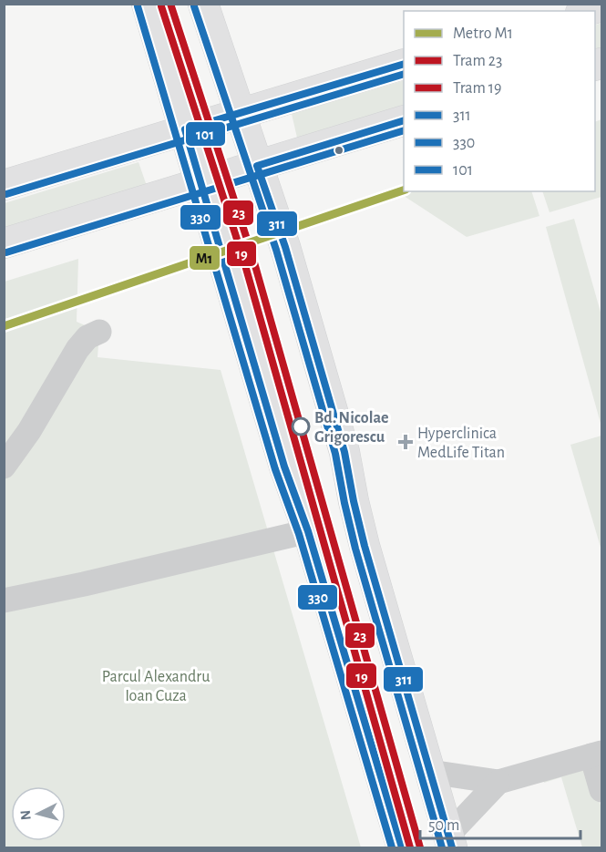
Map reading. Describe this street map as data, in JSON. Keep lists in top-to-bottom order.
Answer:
{
  "parks": ["Parcul Alexandru Ioan Cuza"],
  "places": {
    "other": ["Bd. Nicolae Grigorescu"],
    "health": ["Hyperclinica MedLife Titan"]
  },
  "lines": [
    "tram line 23",
    "tram line 19",
    "transit line 330",
    "transit line 311",
    "transit line 101",
    "metro line M1"
  ],
  "legend": [
    "Metro M1",
    "Tram 23",
    "Tram 19",
    "311",
    "330",
    "101"
  ],
  "scale_bar": "50 m",
  "north": "left"
}
